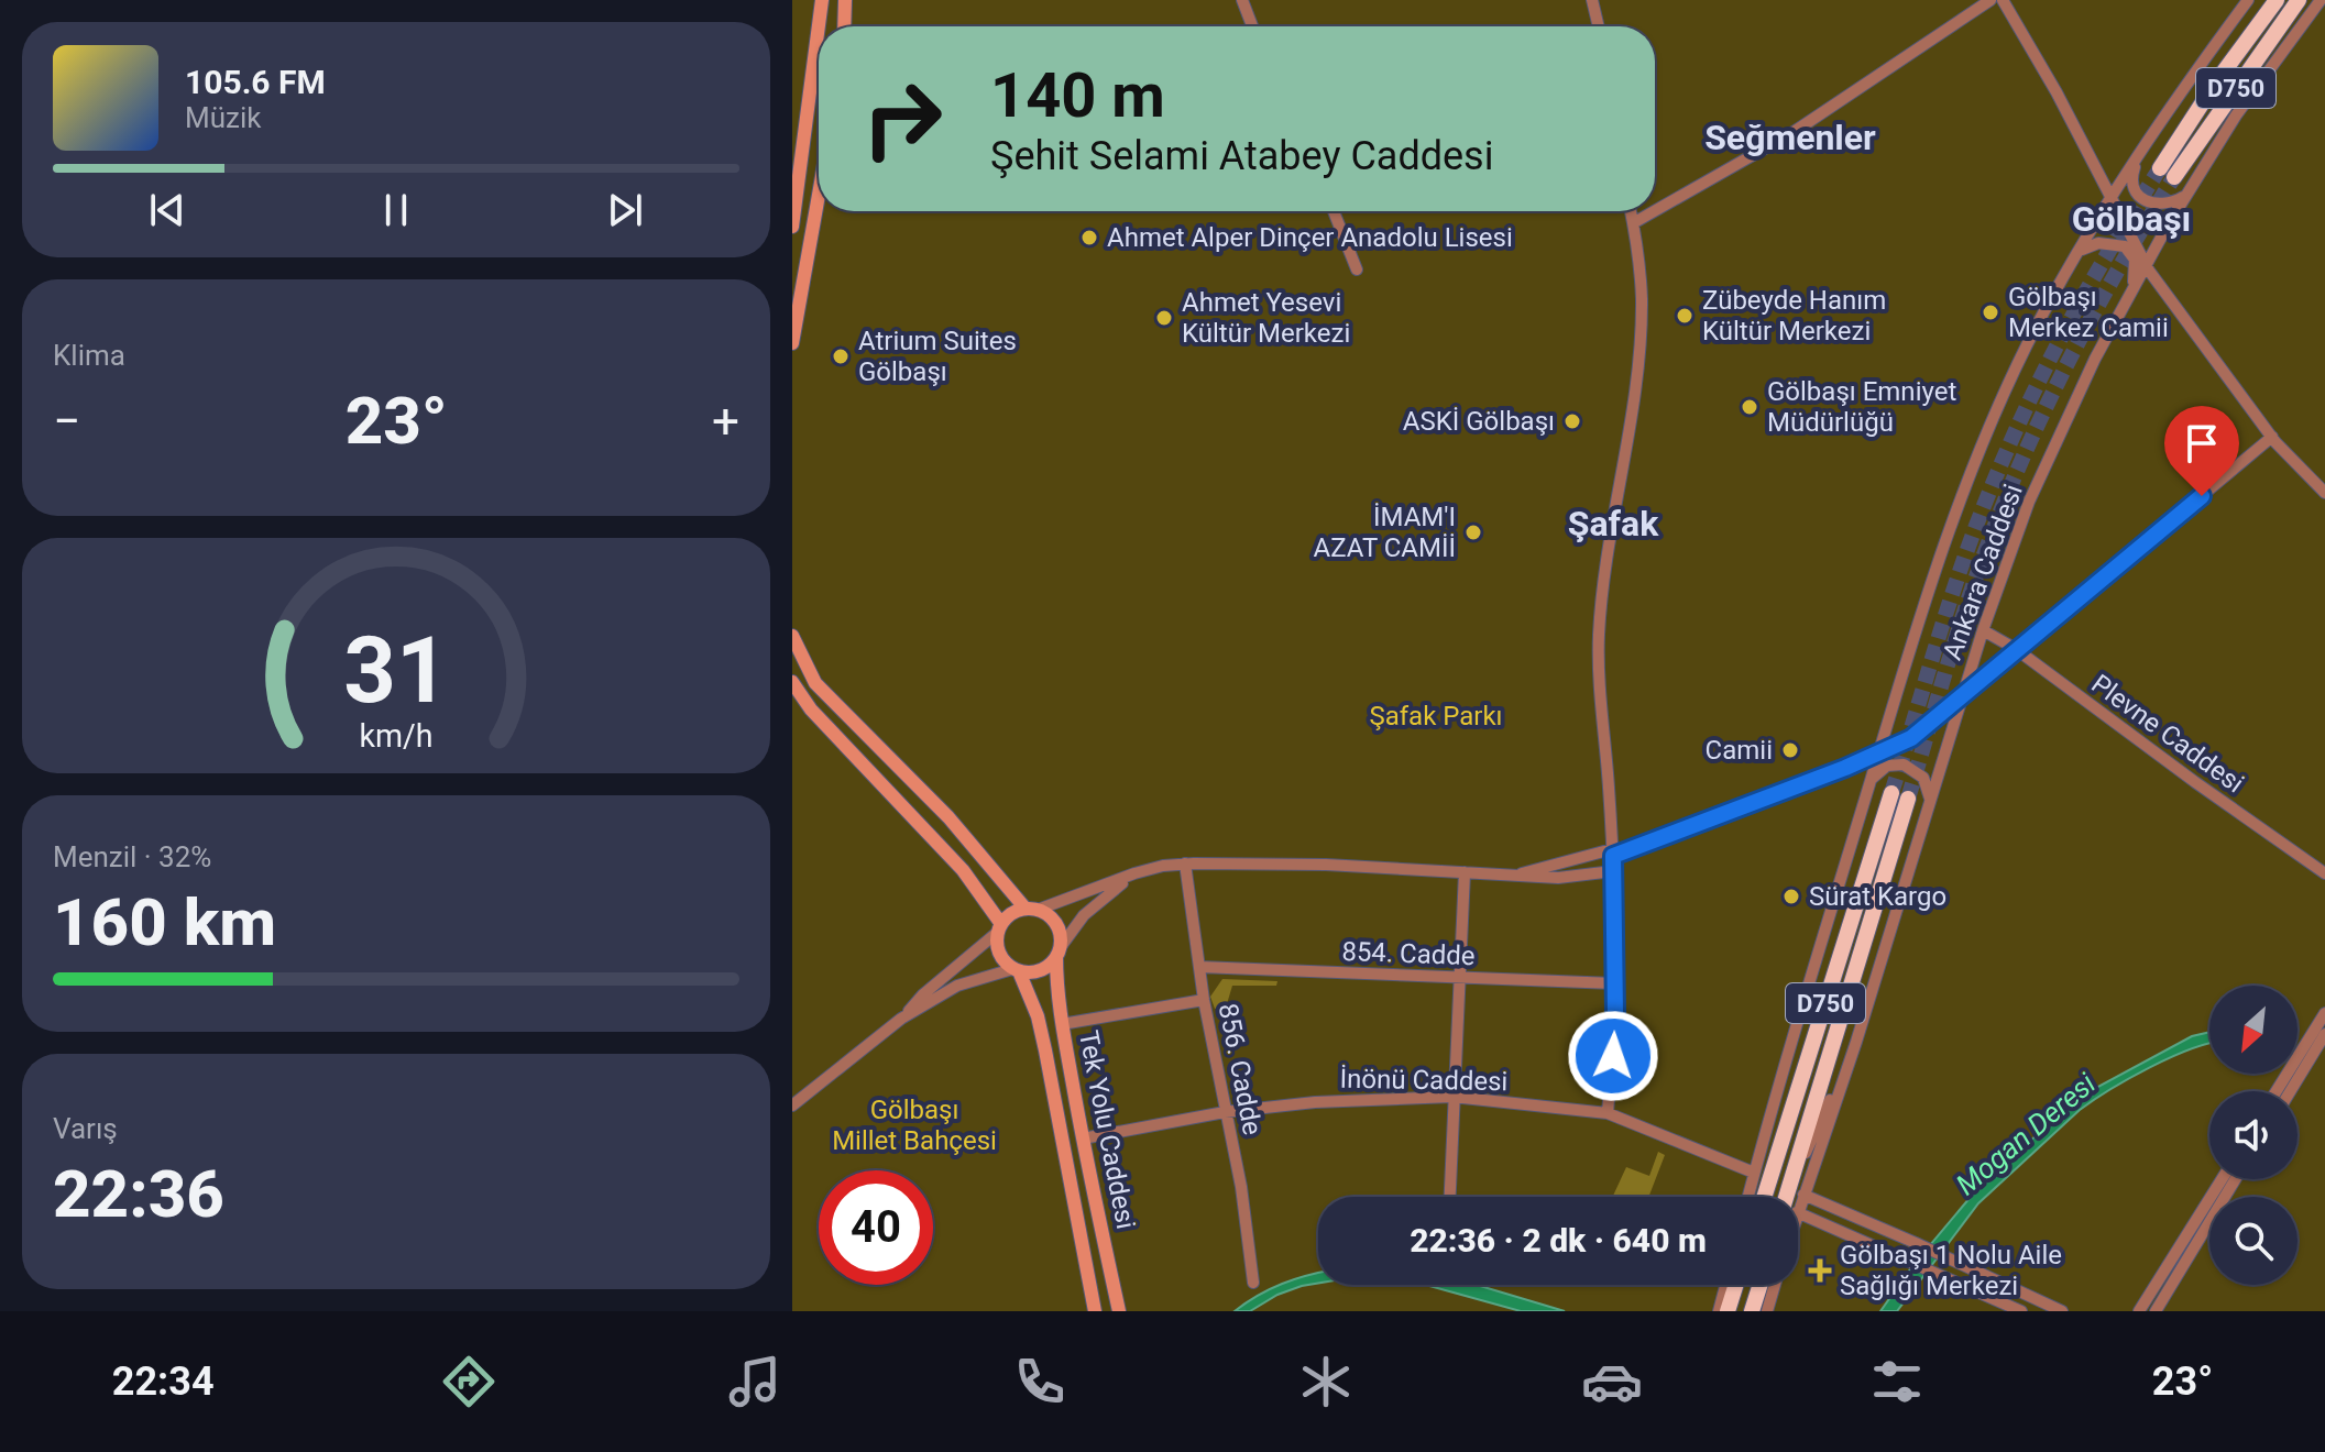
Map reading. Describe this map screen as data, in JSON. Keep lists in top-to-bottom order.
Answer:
{
  "streets": {
    "highway": ["D750"],
    "main road": ["Tek Yolu Caddesi"],
    "street": [
      "Ankara Caddesi",
      "Plevne Caddesi",
      "854. Cadde",
      "856. Cadde",
      "İnönü Caddesi"
    ]
  },
  "crossings": [
    ["D750", "Ankara Caddesi"],
    ["Ankara Caddesi", "Plevne Caddesi"],
    ["Ankara Caddesi", "İnönü Caddesi"],
    ["854. Cadde", "856. Cadde"],
    ["856. Cadde", "İnönü Caddesi"],
    ["İnönü Caddesi", "Tek Yolu Caddesi"]
  ],
  "districts": ["Seğmenler", "Gölbaşı", "Şafak"],
  "water": ["Mogan Deresi"],
  "parks": ["Şafak Parkı", "Gölbaşı Millet Bahçesi"],
  "places": {
    "other": [
      "Ahmet Alper Dinçer Anadolu Lisesi",
      "Gölbaşı Merkez Camii",
      "Zübeyde Hanım Kültür Merkezi",
      "Ahmet Yesevi Kültür Merkezi",
      "Atrium Suites Gölbaşı",
      "Gölbaşı Emniyet Müdürlüğü",
      "ASKİ Gölbaşı",
      "İMAM'I AZAT CAMİİ",
      "Camii",
      "Sürat Kargo"
    ],
    "health": ["Gölbaşı 1 Nolu Aile Sağlığı Merkezi"]
  },
  "north": "bottom left",
  "page": {
    "turn": ["140 m", "Şehit Selami Atabey Caddesi"],
    "song": ["105.6 FM", "Müzik"],
    "tile": [
      "Klima",
      ["Menzil · 32%", "160 km"],
      ["Varış", "22:36"]
    ],
    "heat": ["−", "23°", "+"],
    "limit": "40",
    "trip": "22:36 · 2 dk · 640 m",
    "tabs": ["22:34", "23°"],
    "gauge": ["31", "km/h"]
  }
}
